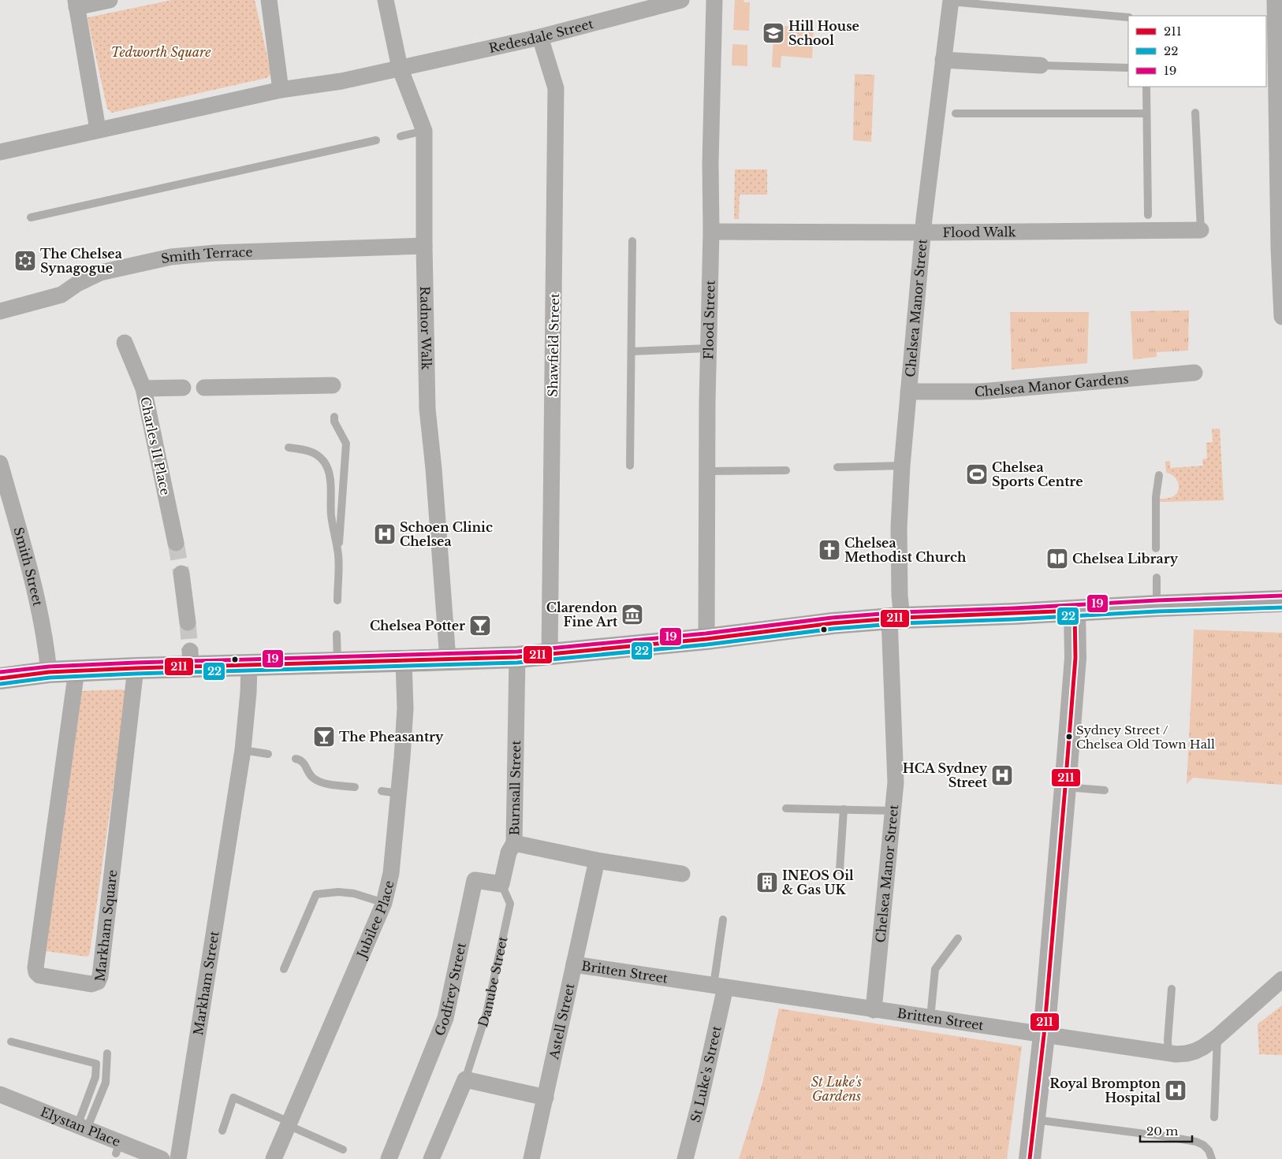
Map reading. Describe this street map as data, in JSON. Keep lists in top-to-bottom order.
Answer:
{
  "streets": {
    "street": [
      "Redesdale Street",
      "Flood Walk",
      "Smith Terrace",
      "Chelsea Manor Street",
      "Flood Street",
      "Radnor Walk",
      "Shawfield Street",
      "Chelsea Manor Gardens",
      "Charles II Place",
      "Smith Street",
      "Burnsall Street",
      "Jubilee Place",
      "Markham Square",
      "Britten Street",
      "Danube Street",
      "Markham Street",
      "Godfrey Street",
      "Astell Street",
      "St Luke's Street",
      "Elystan Place"
    ]
  },
  "crossings": [
    ["Redesdale Street", "Radnor Walk"],
    ["Redesdale Street", "Shawfield Street"],
    ["Flood Walk", "Chelsea Manor Street"],
    ["Flood Walk", "Flood Street"],
    ["Smith Terrace", "Radnor Walk"],
    ["Chelsea Manor Street", "Chelsea Manor Gardens"],
    ["Chelsea Manor Street", "Britten Street"],
    ["Burnsall Street", "Astell Street"],
    ["Britten Street", "Astell Street"],
    ["Britten Street", "St Luke's Street"],
    ["Danube Street", "Godfrey Street"]
  ],
  "parks": ["Tedworth Square", "St Luke's Gardens"],
  "places": {
    "school or university": ["Hill House School"],
    "synagogue": ["The Chelsea Synagogue"],
    "sports": ["Chelsea Sports Centre"],
    "hospital": ["Schoen Clinic Chelsea", "HCA Sydney Street", "Royal Brompton Hospital"],
    "church": ["Chelsea Methodist Church"],
    "library": ["Chelsea Library"],
    "museum": ["Clarendon Fine Art"],
    "bar": ["Chelsea Potter", "The Pheasantry"],
    "other": ["Sydney Street / Chelsea Old Town Hall"],
    "building": ["INEOS Oil & Gas UK"]
  },
  "lines": ["transit line 19", "transit line 22", "transit line 211"],
  "legend": ["211", "22", "19"],
  "scale_bar": "20 m"
}
